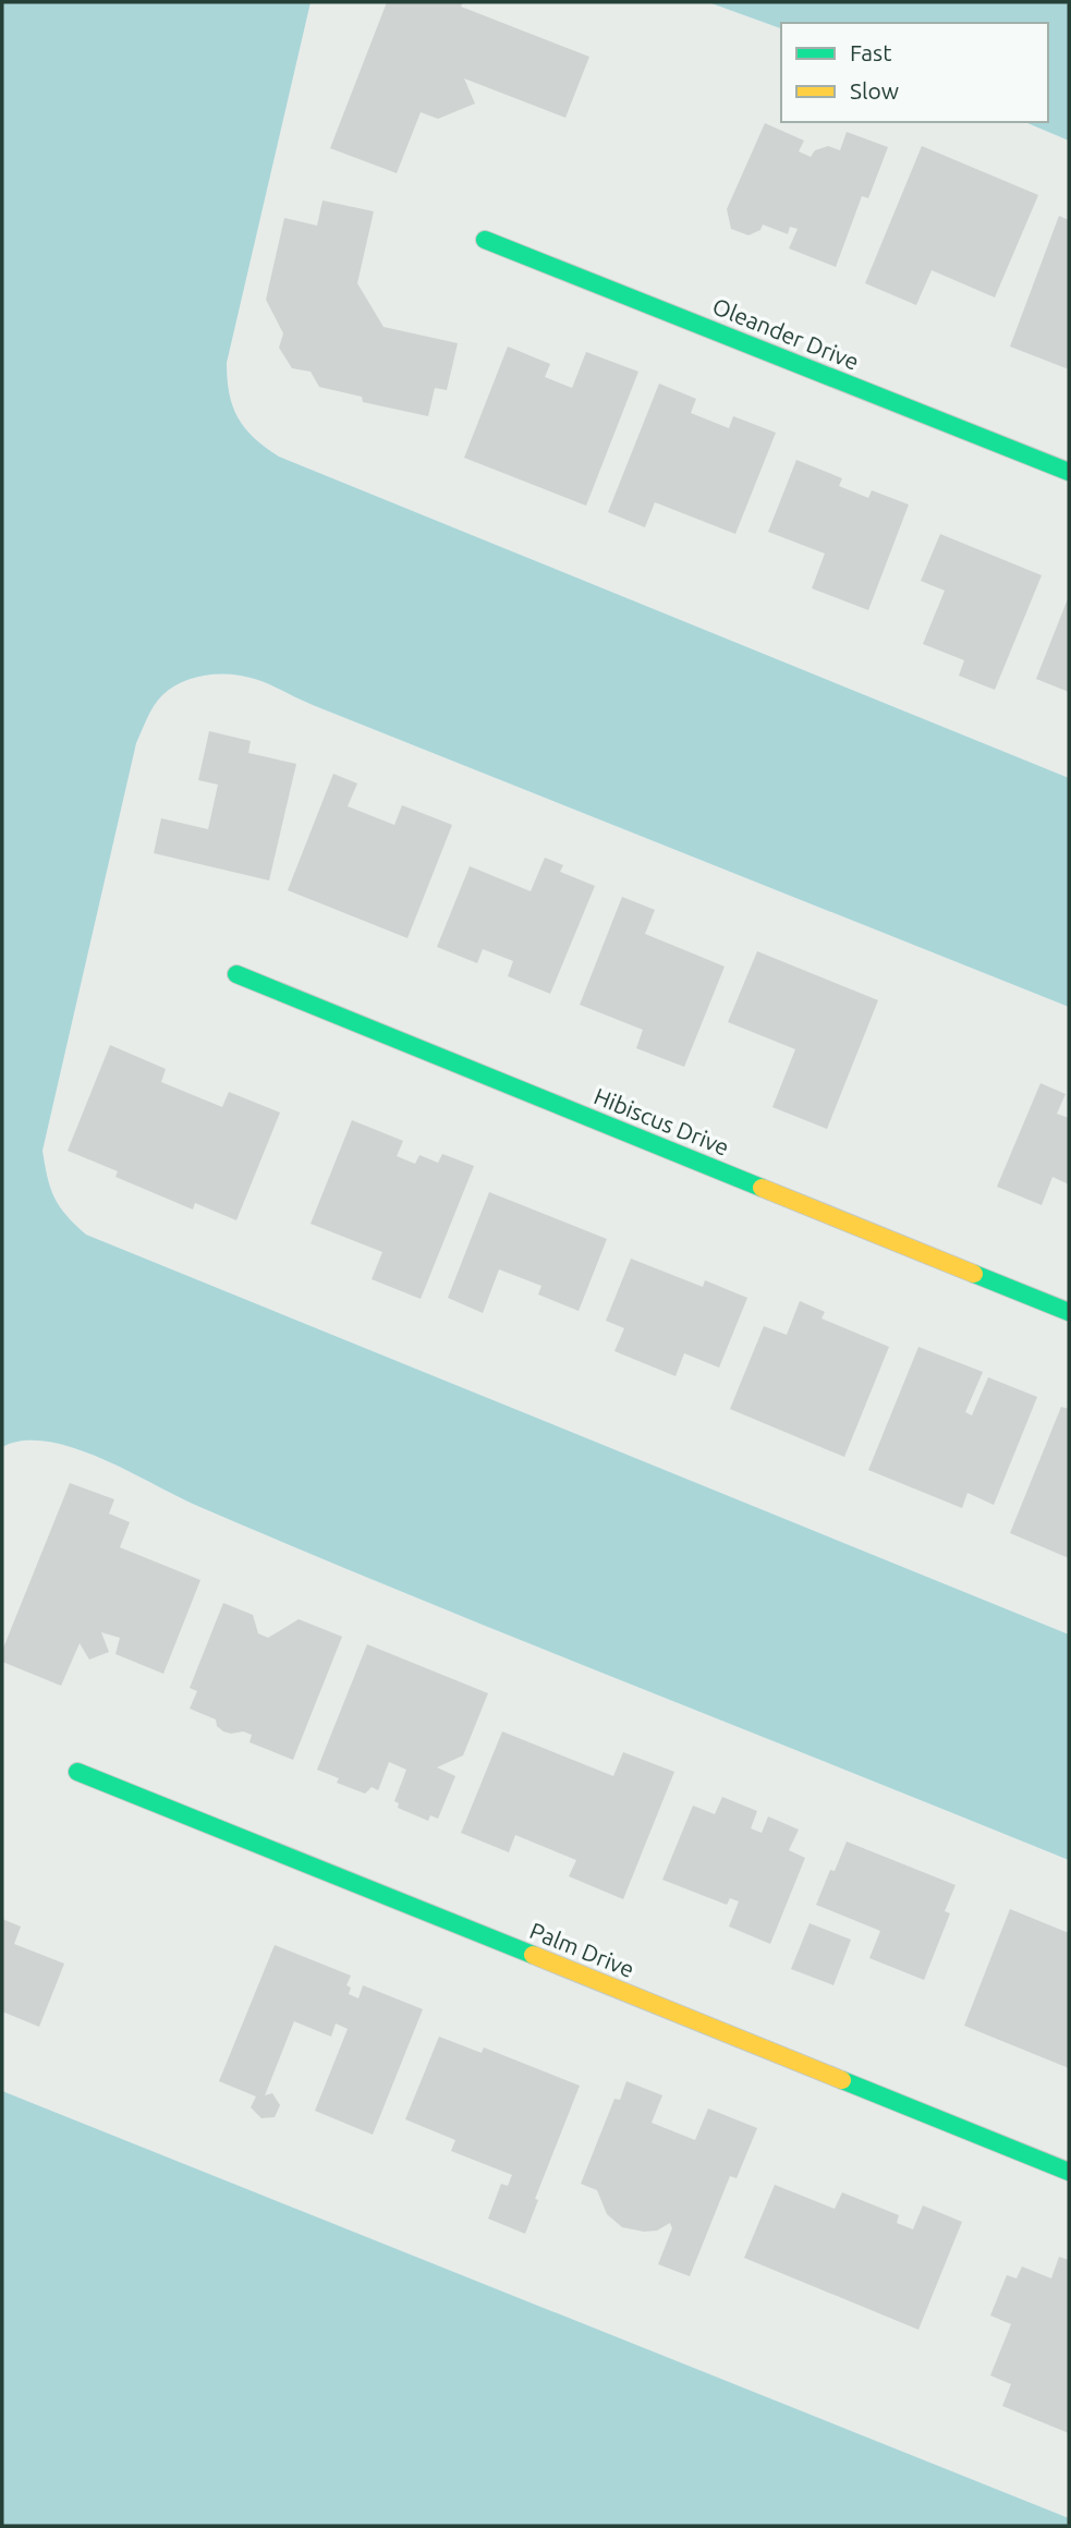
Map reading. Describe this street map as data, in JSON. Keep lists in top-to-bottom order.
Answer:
{
  "streets": {
    "street": ["Oleander Drive", "Hibiscus Drive", "Palm Drive"]
  },
  "legend": ["Fast", "Slow"]
}
